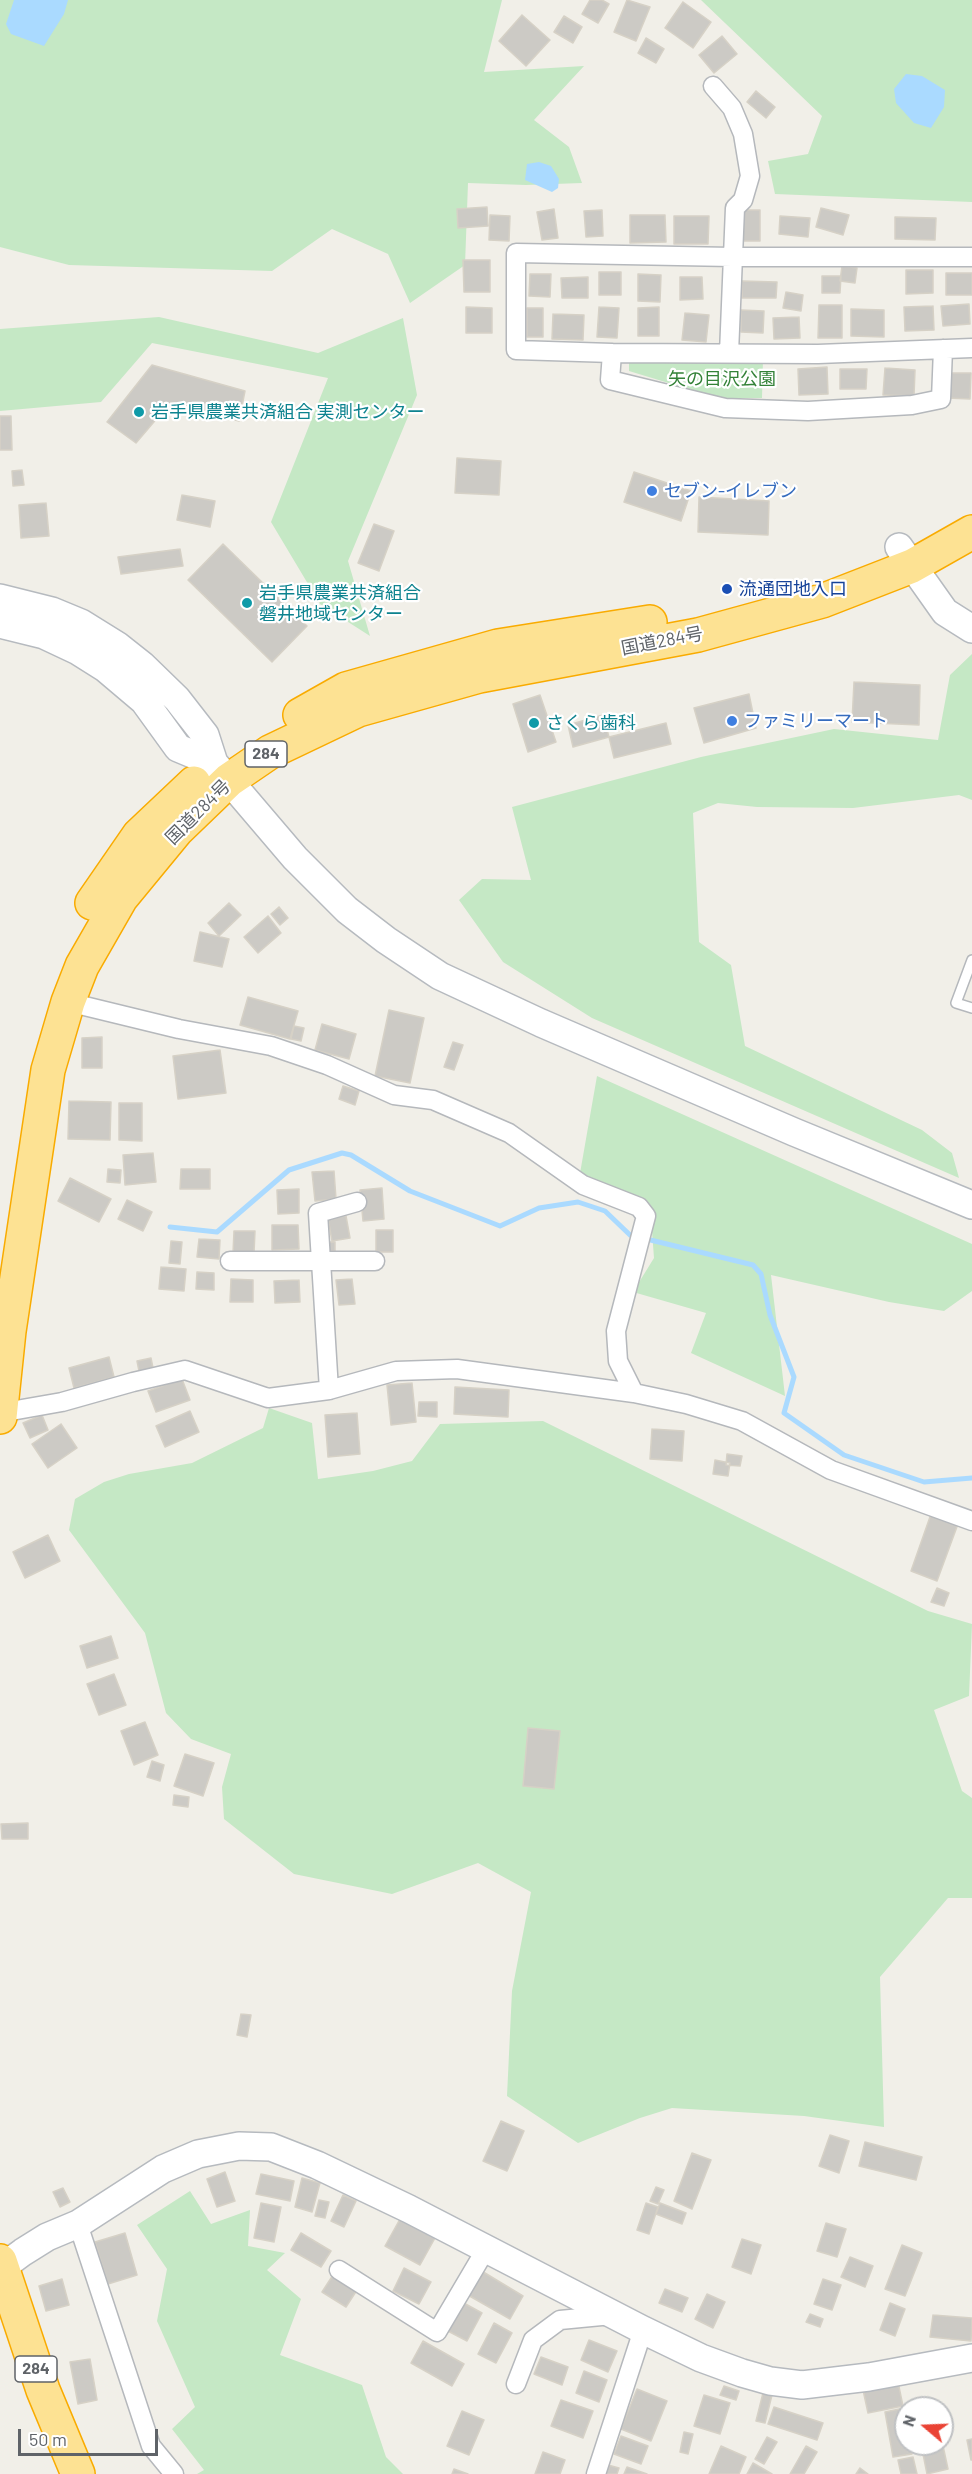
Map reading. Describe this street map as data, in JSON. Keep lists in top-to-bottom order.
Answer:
{
  "streets": {
    "highway": ["国道284号", "284"]
  },
  "parks": ["矢の目沢公園"],
  "places": [
    "岩手県農業共済組合 実測センター",
    "セブン-イレブン",
    "流通団地入口",
    "岩手県農業共済組合 磐井地域センター",
    "ファミリーマート",
    "さくら歯科"
  ],
  "scale_bar": "50 m",
  "north": "left"
}
